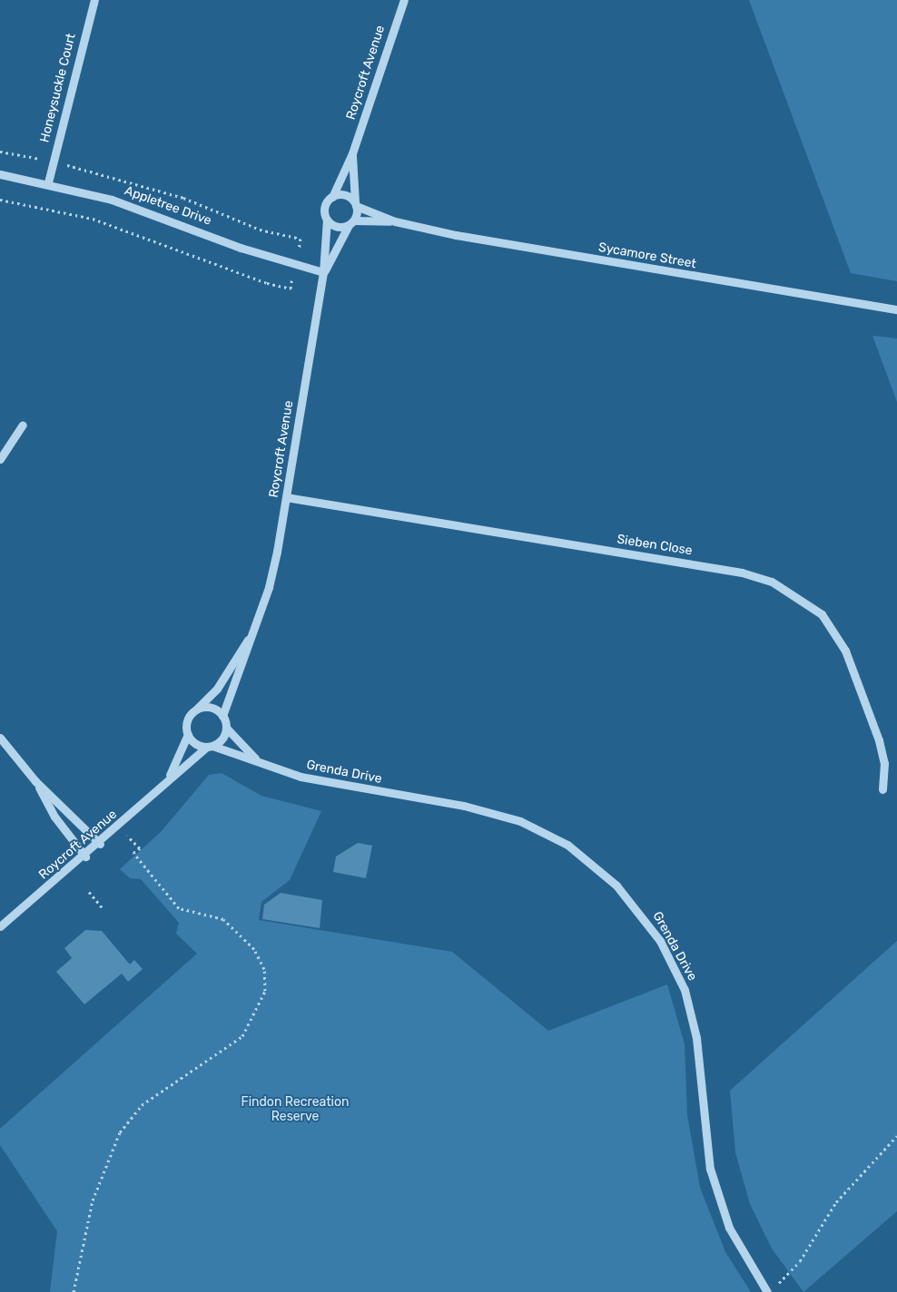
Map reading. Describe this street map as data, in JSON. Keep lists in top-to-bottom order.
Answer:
{
  "streets": {
    "street": [
      "Roycroft Avenue",
      "Honeysuckle Court",
      "Appletree Drive",
      "Sycamore Street",
      "Sieben Close",
      "Grenda Drive"
    ]
  },
  "crossings": [
    ["Roycroft Avenue", "Appletree Drive"],
    ["Roycroft Avenue", "Sycamore Street"],
    ["Roycroft Avenue", "Sieben Close"],
    ["Roycroft Avenue", "Grenda Drive"],
    ["Honeysuckle Court", "Appletree Drive"]
  ],
  "parks": ["Findon Recreation Reserve"]
}
